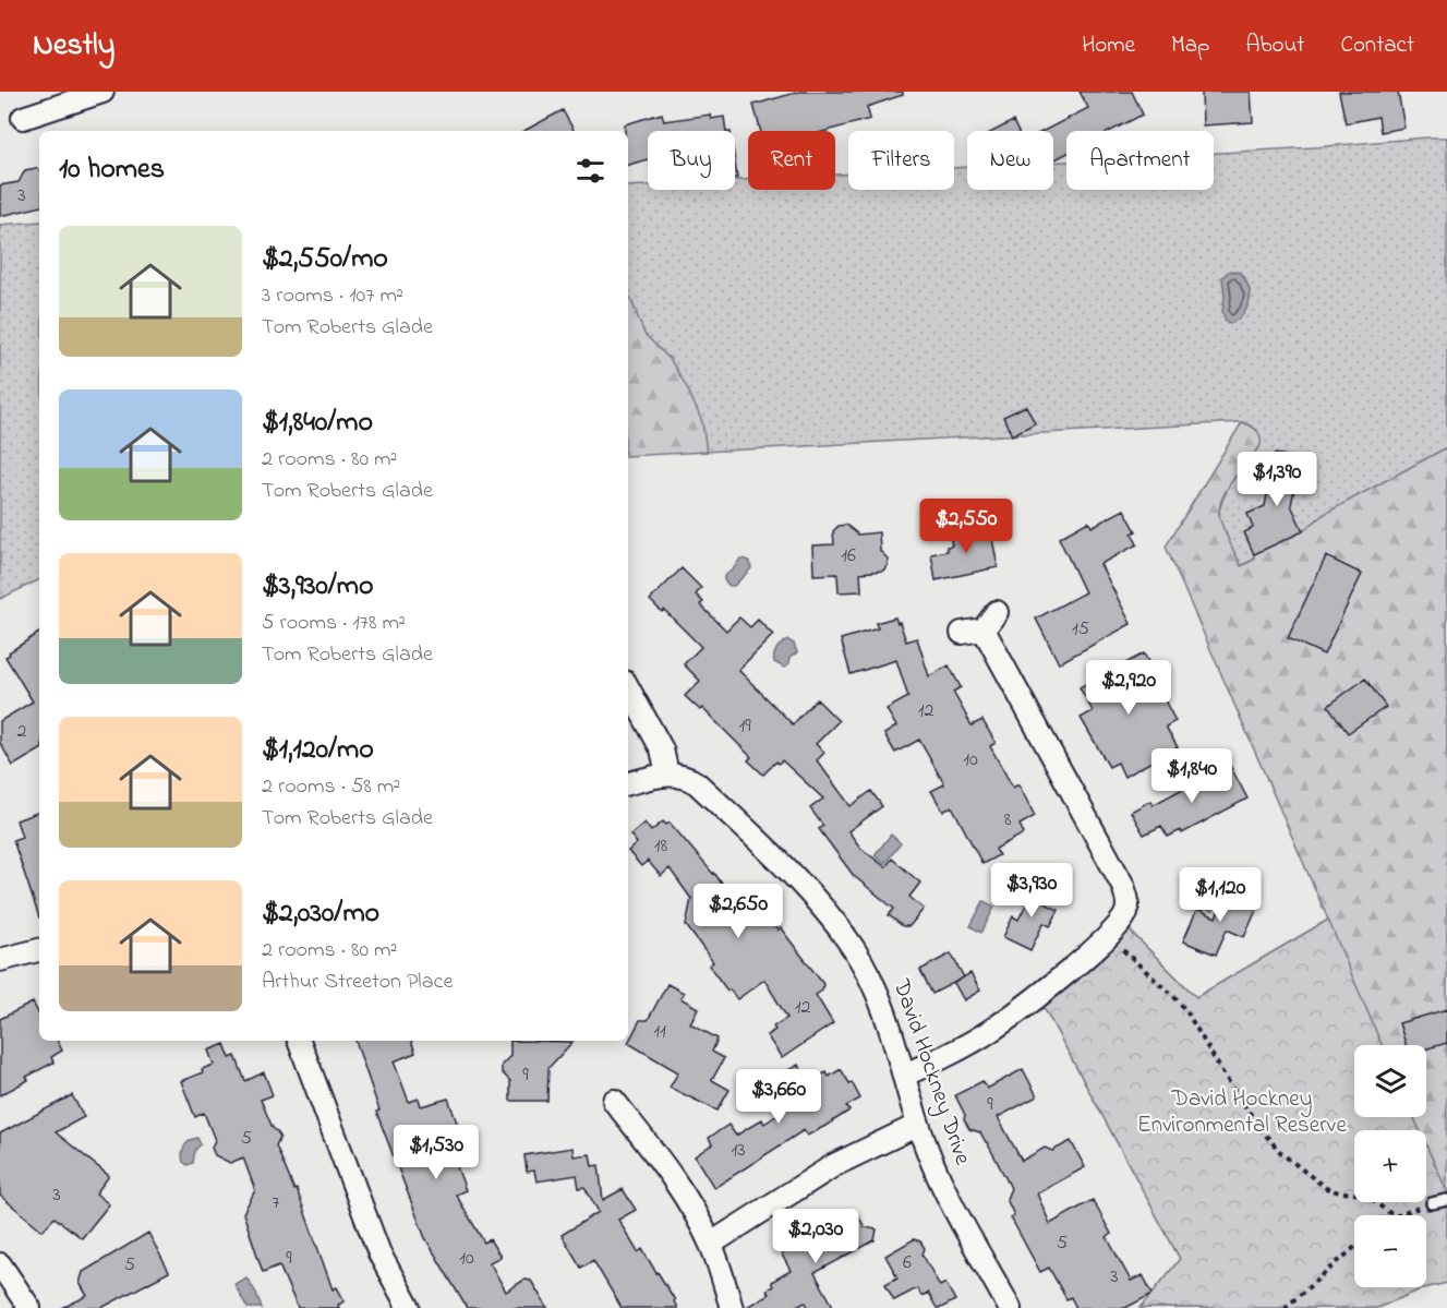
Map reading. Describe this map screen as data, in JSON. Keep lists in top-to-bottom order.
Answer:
{
  "streets": {
    "street": ["David Hockney Drive"]
  },
  "parks": ["David Hockney Environmental Reserve"],
  "house_numbers": [
    "3",
    "16",
    "15",
    "12",
    "19",
    "2",
    "10",
    "8",
    "18",
    "12",
    "11",
    "9",
    "9",
    "5",
    "13",
    "3",
    "7",
    "5",
    "9",
    "10",
    "6",
    "5",
    "3"
  ],
  "page": {
    "header": "Nestly",
    "nav": [
      "Home",
      "Map",
      "About",
      "Contact"
    ],
    "chip": [
      "Buy",
      "Rent",
      "Filters",
      "New",
      "Apartment"
    ],
    "heading": "10 homes",
    "list": [
      {
        "name": "$2,550/mo",
        "note": "3 rooms · 107 m² · Tom Roberts Glade"
      },
      {
        "name": "$1,840/mo",
        "note": "2 rooms · 80 m² · Tom Roberts Glade"
      },
      {
        "name": "$3,930/mo",
        "note": "5 rooms · 178 m² · Tom Roberts Glade"
      },
      {
        "name": "$1,120/mo",
        "note": "2 rooms · 58 m² · Tom Roberts Glade"
      },
      {
        "name": "$2,030/mo",
        "note": "2 rooms · 80 m² · Arthur Streeton Place"
      }
    ],
    "price": [
      "$1,390",
      "$2,550",
      "$2,920",
      "$1,840",
      "$3,930",
      "$1,120",
      "$2,650",
      "$3,660",
      "$1,530",
      "$2,030"
    ],
    "map_buttons": ["+", "−"]
  }
}
